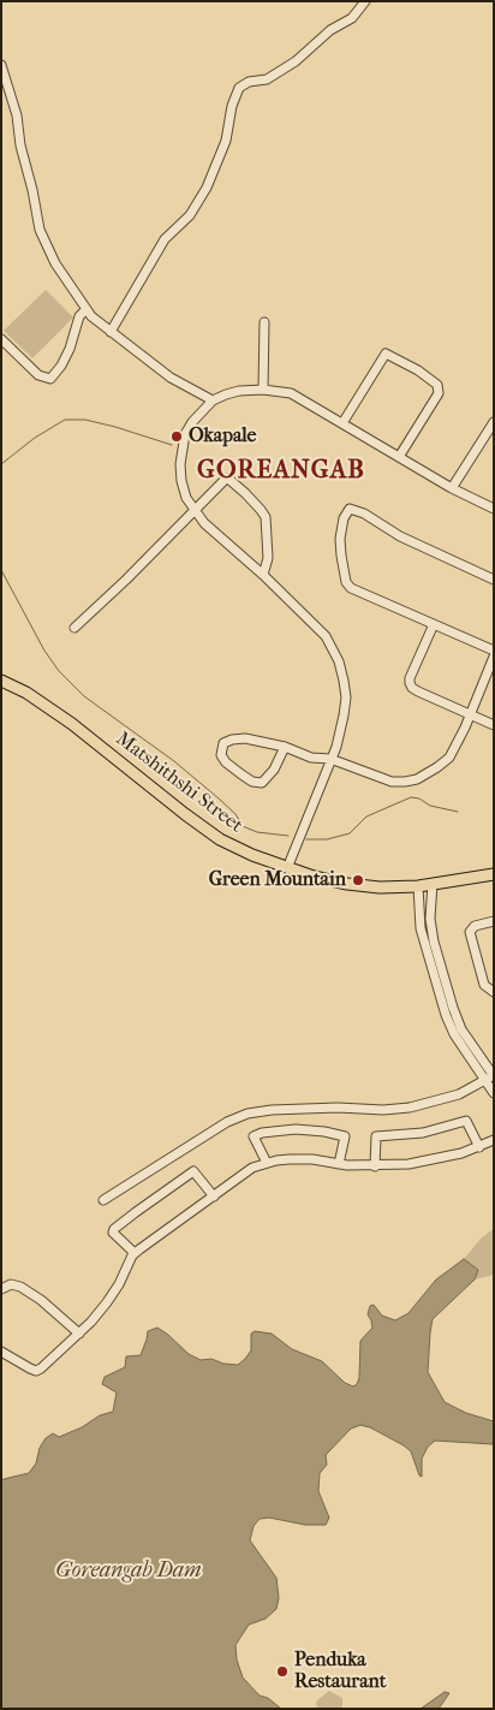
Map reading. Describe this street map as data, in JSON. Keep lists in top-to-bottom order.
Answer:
{
  "streets": {
    "main road": ["Matshithshi Street"]
  },
  "districts": ["GOREANGAB"],
  "water": ["Goreangab Dam"],
  "places": ["Okapale", "Green Mountain", "Penduka Restaurant"]
}
